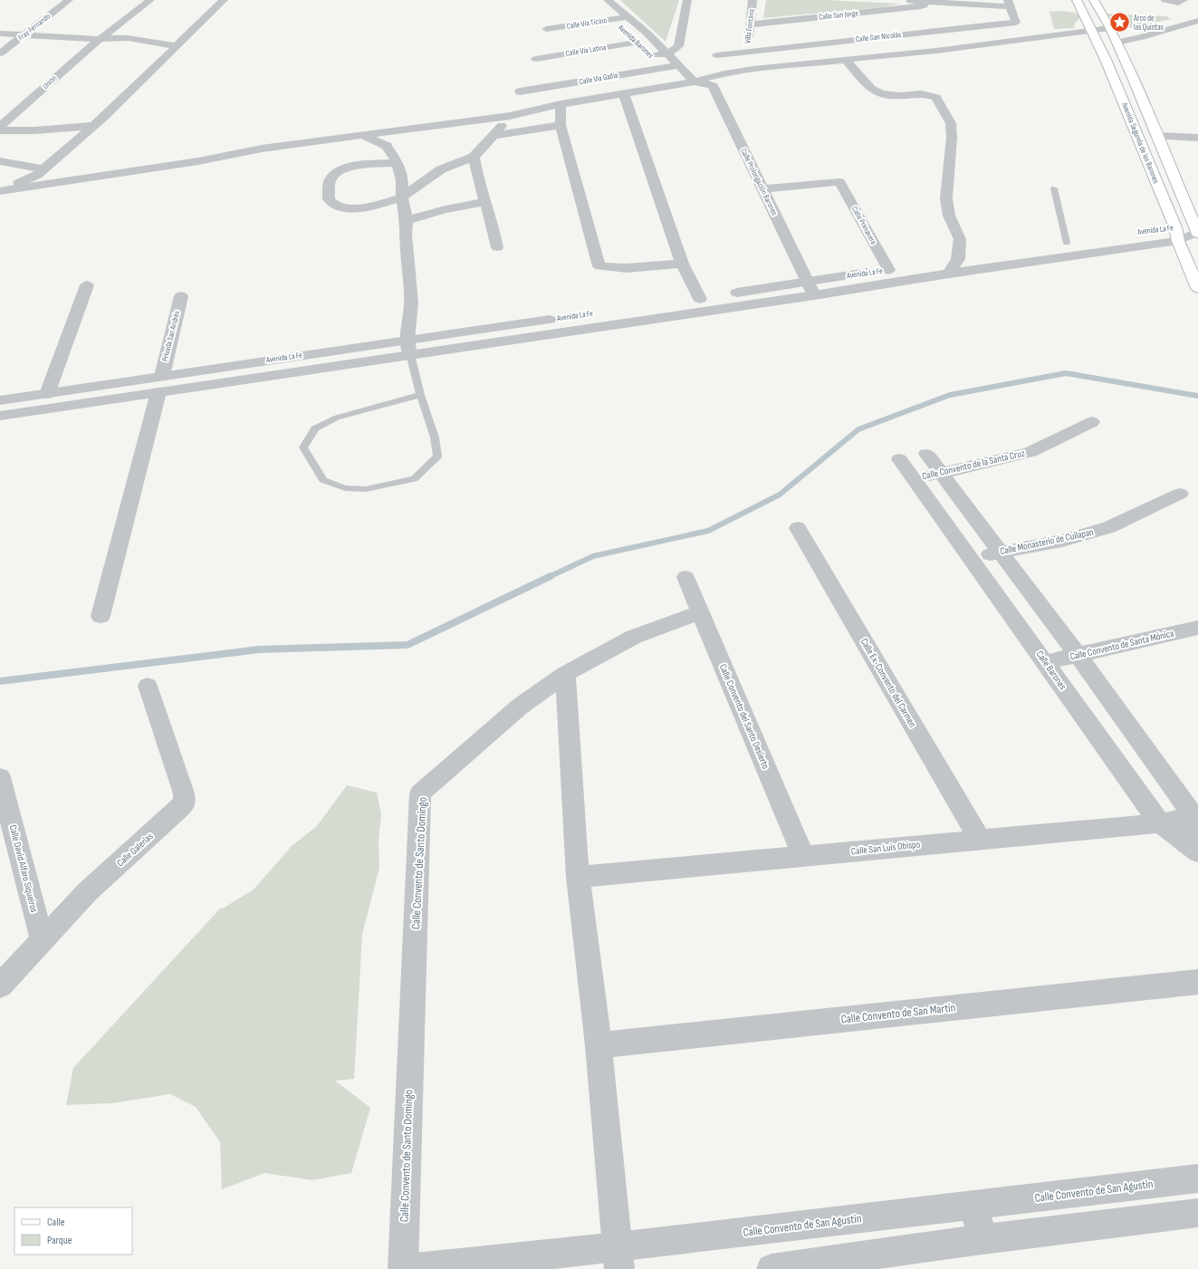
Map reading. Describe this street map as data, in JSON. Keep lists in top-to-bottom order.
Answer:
{
  "streets": {
    "main road": ["Avenida Segunda de los Barones"],
    "street": [
      "Calle San Jorge",
      "Calle Vía Ticino",
      "Villa Fontana",
      "Fray Fernando",
      "Calle San Nicolás",
      "Avenida Barones",
      "Calle Vía Latina",
      "Calle Vía Gallia",
      "Unión",
      "Calle Prolongación Barones",
      "Calle Primavera",
      "Avenida La Fe",
      "Privada San Andrés",
      "Calle Convento de la Santa Cruz",
      "Calle Monasterio de Cuilapan",
      "Calle Convento de Santa Mónica",
      "Calle Barones",
      "Calle Ex-Convento del Carmen",
      "Calle Convento del Santo Desierto",
      "Calle San Luis Obispo",
      "Calle Galerias",
      "Calle Convento de Santo Domingo",
      "Calle David Alfaro Siqueiros",
      "Calle Convento de San Martín",
      "Calle Convento de San Agustin"
    ]
  },
  "crossings": [
    ["Calle San Jorge", "Villa Fontana"],
    ["Calle Vía Ticino", "Avenida Barones"],
    ["Villa Fontana", "Calle San Nicolás"],
    ["Avenida Barones", "Calle Vía Latina"],
    ["Avenida Barones", "Calle Vía Gallia"],
    ["Avenida Barones", "Calle Prolongación Barones"],
    ["Avenida Segunda de los Barones", "Avenida La Fe"],
    ["Calle Prolongación Barones", "Calle Primavera"],
    ["Calle Prolongación Barones", "Avenida La Fe"],
    ["Calle Primavera", "Avenida La Fe"],
    ["Avenida La Fe", "Privada San Andrés"],
    ["Calle Convento de la Santa Cruz", "Calle Barones"],
    ["Calle Monasterio de Cuilapan", "Calle Barones"],
    ["Calle Convento de Santa Mónica", "Calle Barones"],
    ["Calle Barones", "Calle San Luis Obispo"],
    ["Calle Ex-Convento del Carmen", "Calle San Luis Obispo"],
    ["Calle Convento del Santo Desierto", "Calle San Luis Obispo"],
    ["Calle Convento del Santo Desierto", "Calle Convento de Santo Domingo"],
    ["Calle Galerias", "Calle David Alfaro Siqueiros"]
  ],
  "places": {
    "place": ["Arco de las Quintas"]
  },
  "legend": ["Calle", "Parque"]
}
